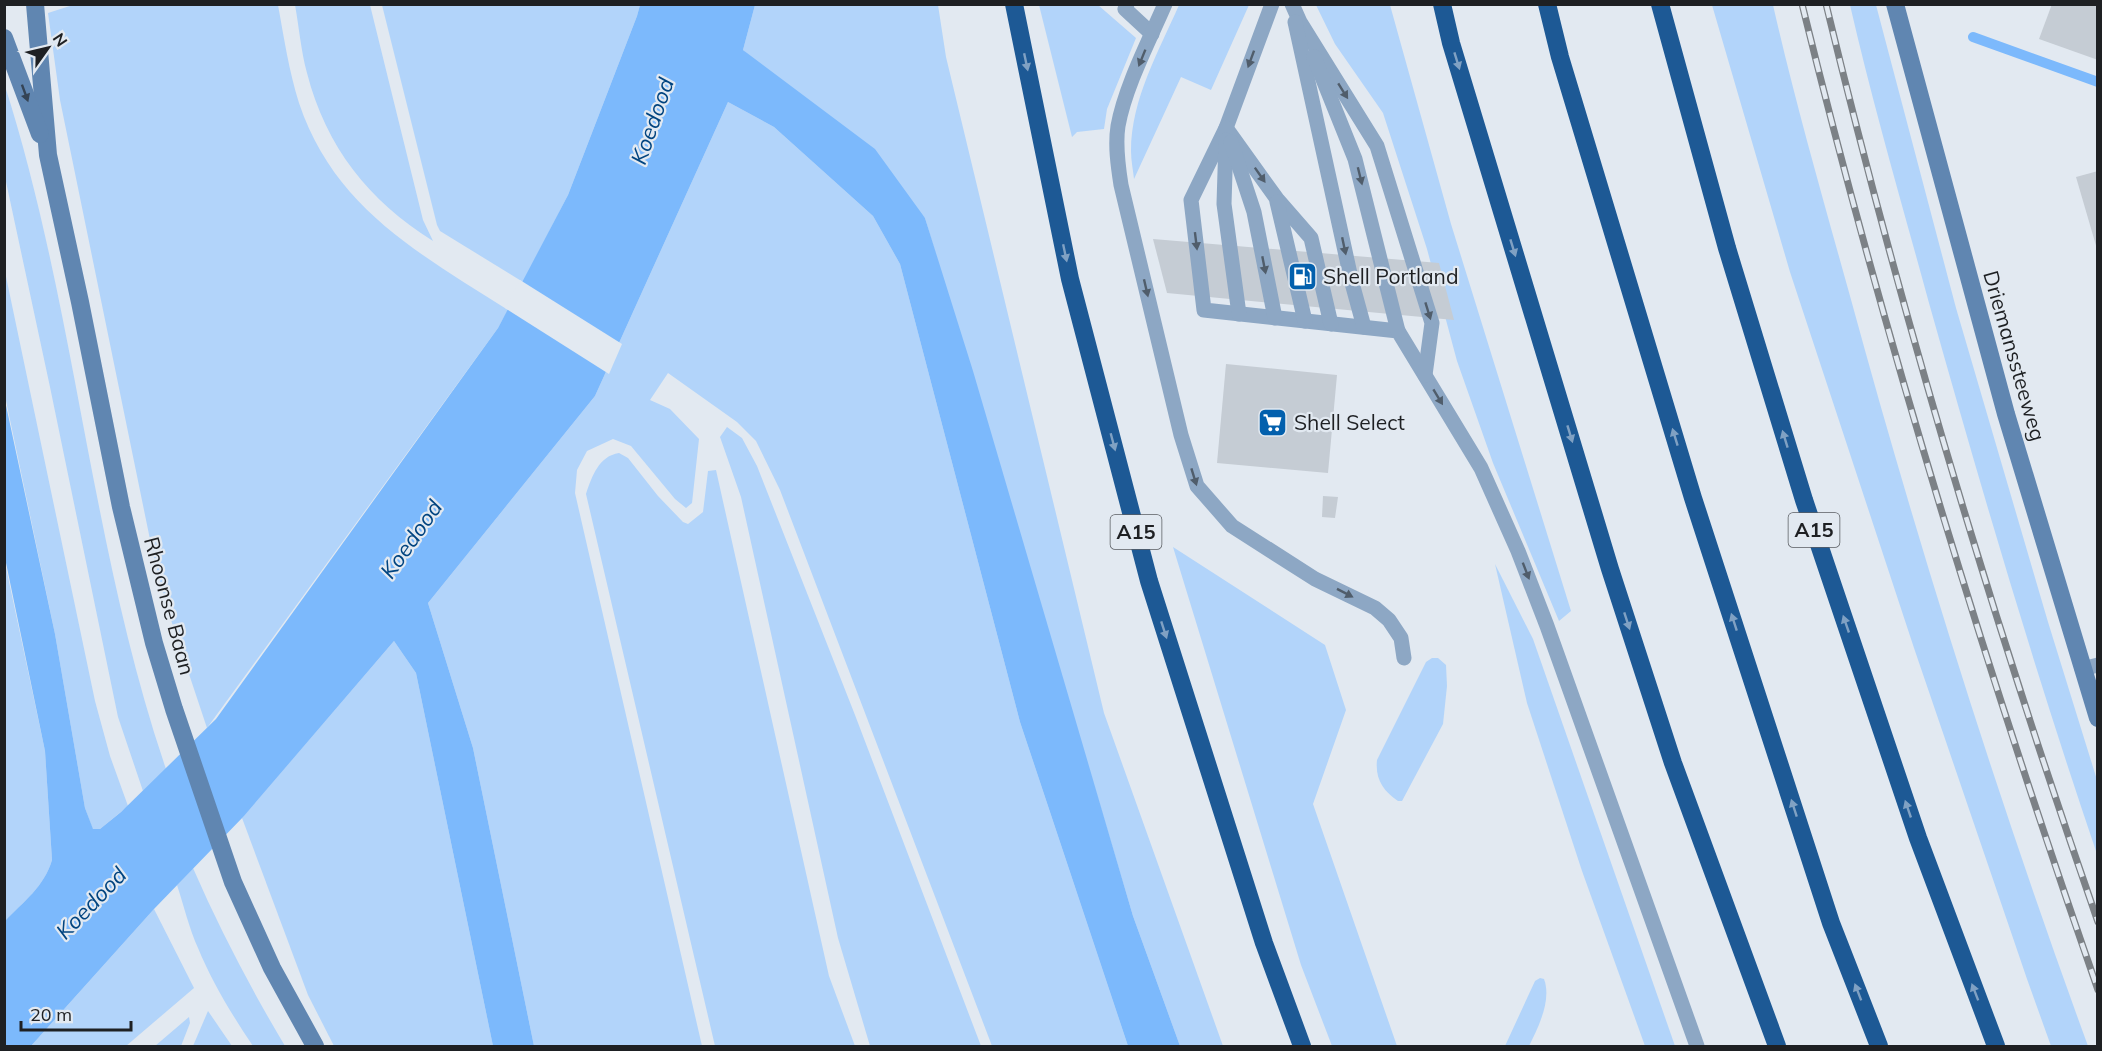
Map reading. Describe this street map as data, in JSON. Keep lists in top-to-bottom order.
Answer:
{
  "streets": {
    "highway": ["A15"],
    "main road": ["Driemanssteeweg", "Rhoonse Baan"]
  },
  "water": ["Koedood"],
  "places": {
    "fuel station": ["Shell Portland"],
    "supermarket": ["Shell Select"]
  },
  "scale_bar": "20 m",
  "north": "top right"
}
